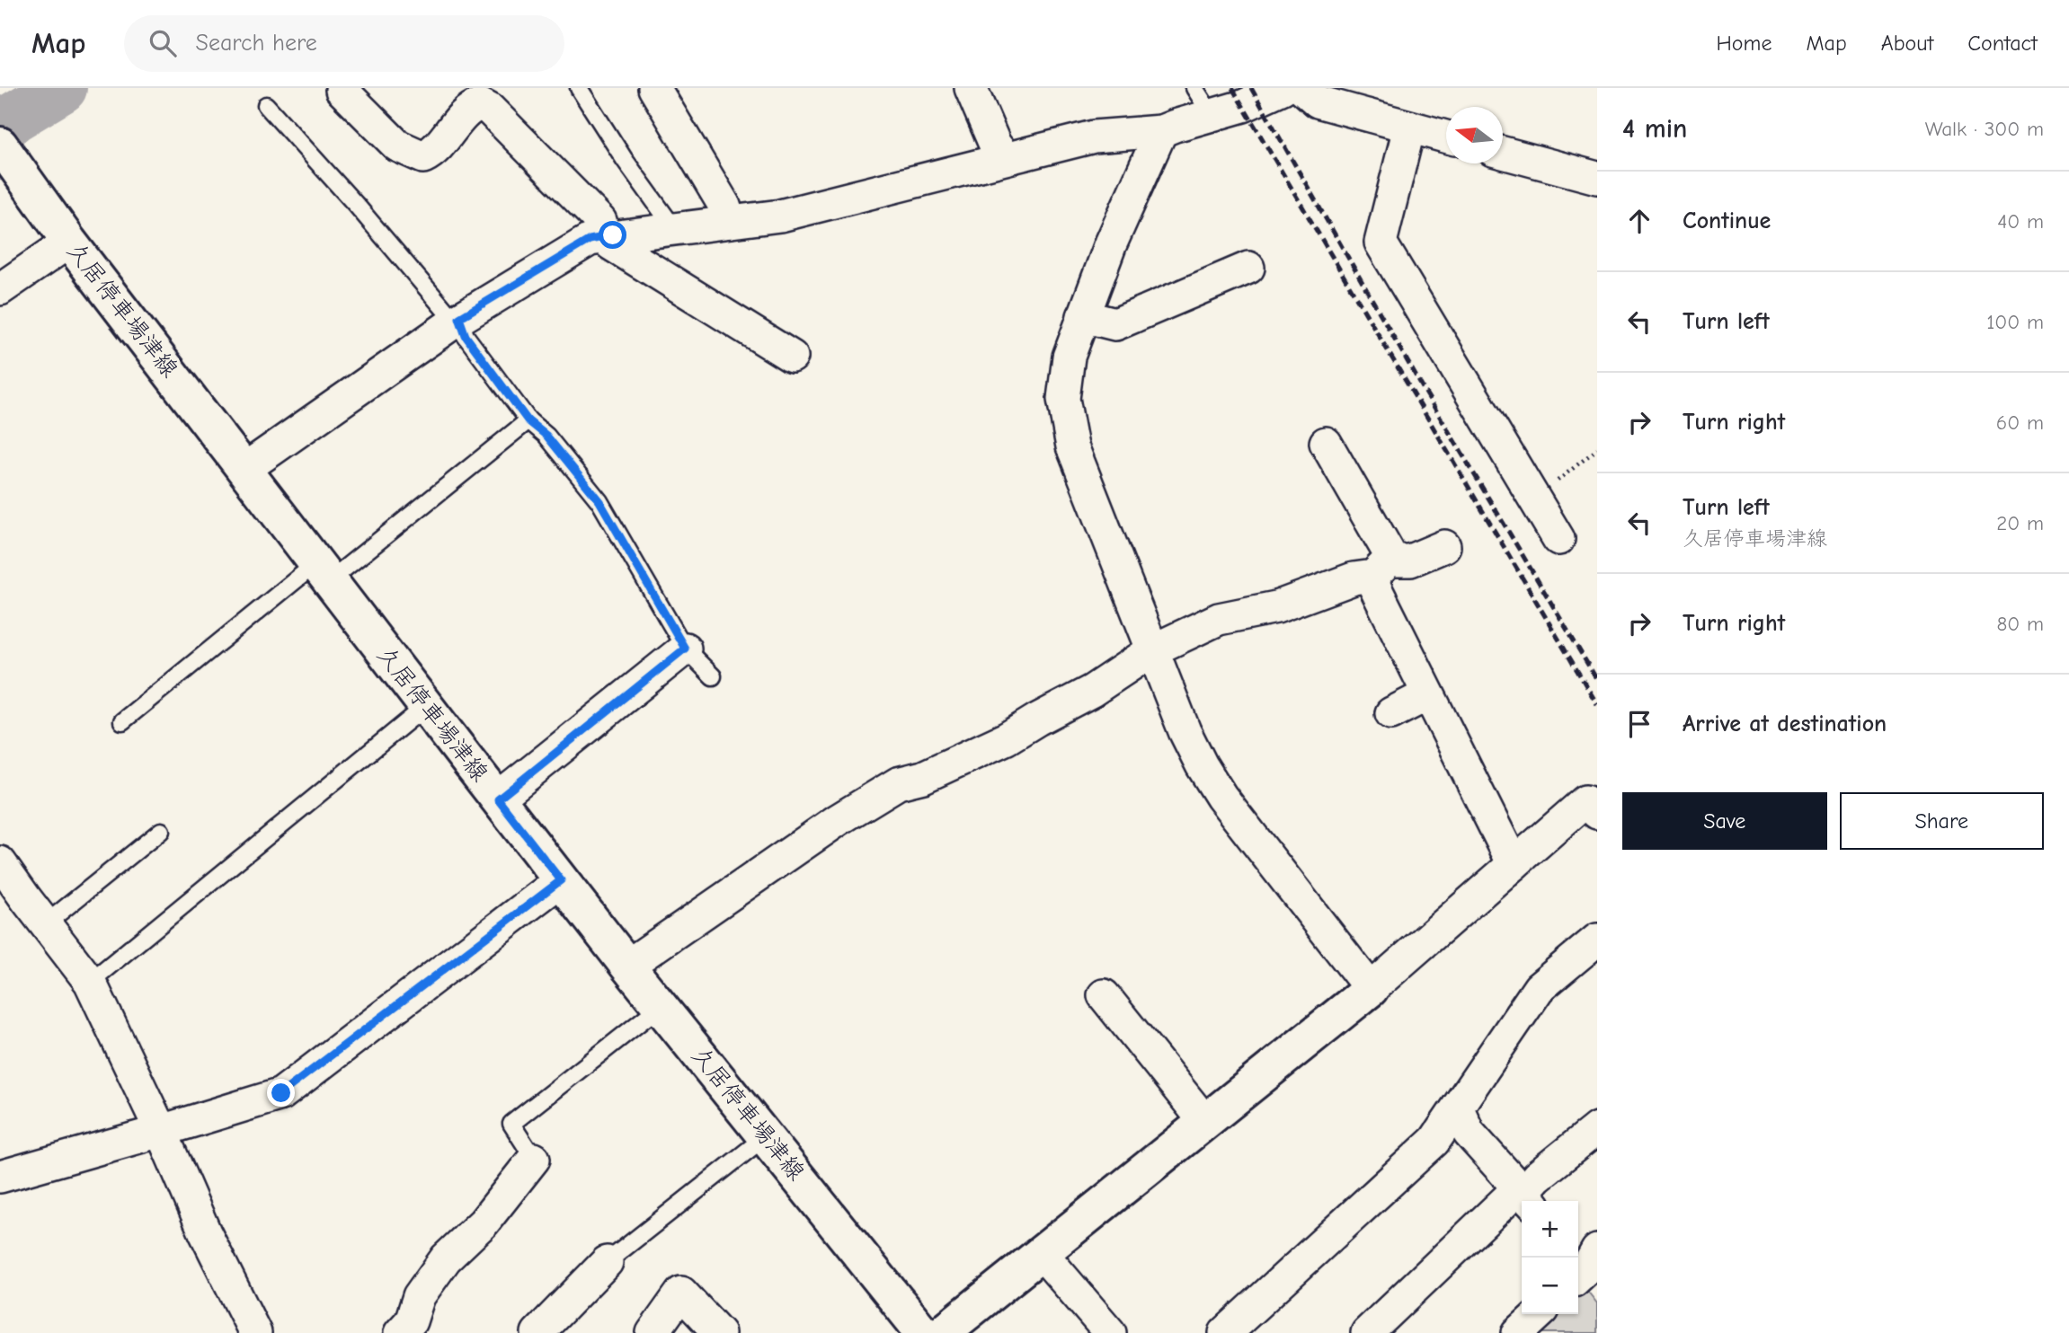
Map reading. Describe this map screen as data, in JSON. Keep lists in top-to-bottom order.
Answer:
{
  "streets": {
    "main road": ["久居停車場津線"]
  },
  "north": "left",
  "page": {
    "header": "Map",
    "search": "Search here",
    "nav": [
      "Home",
      "Map",
      "About",
      "Contact"
    ],
    "heading": ["4 min", "Walk · 300 m"],
    "list": [
      ["Continue", "40 m"],
      ["Turn left", "100 m"],
      ["Turn right", "60 m"],
      ["Turn left", "久居停車場津線", "20 m"],
      ["Turn right", "80 m"],
      "Arrive at destination"
    ],
    "buttons": ["Save", "Share"],
    "map_buttons": ["+", "−"]
  }
}
